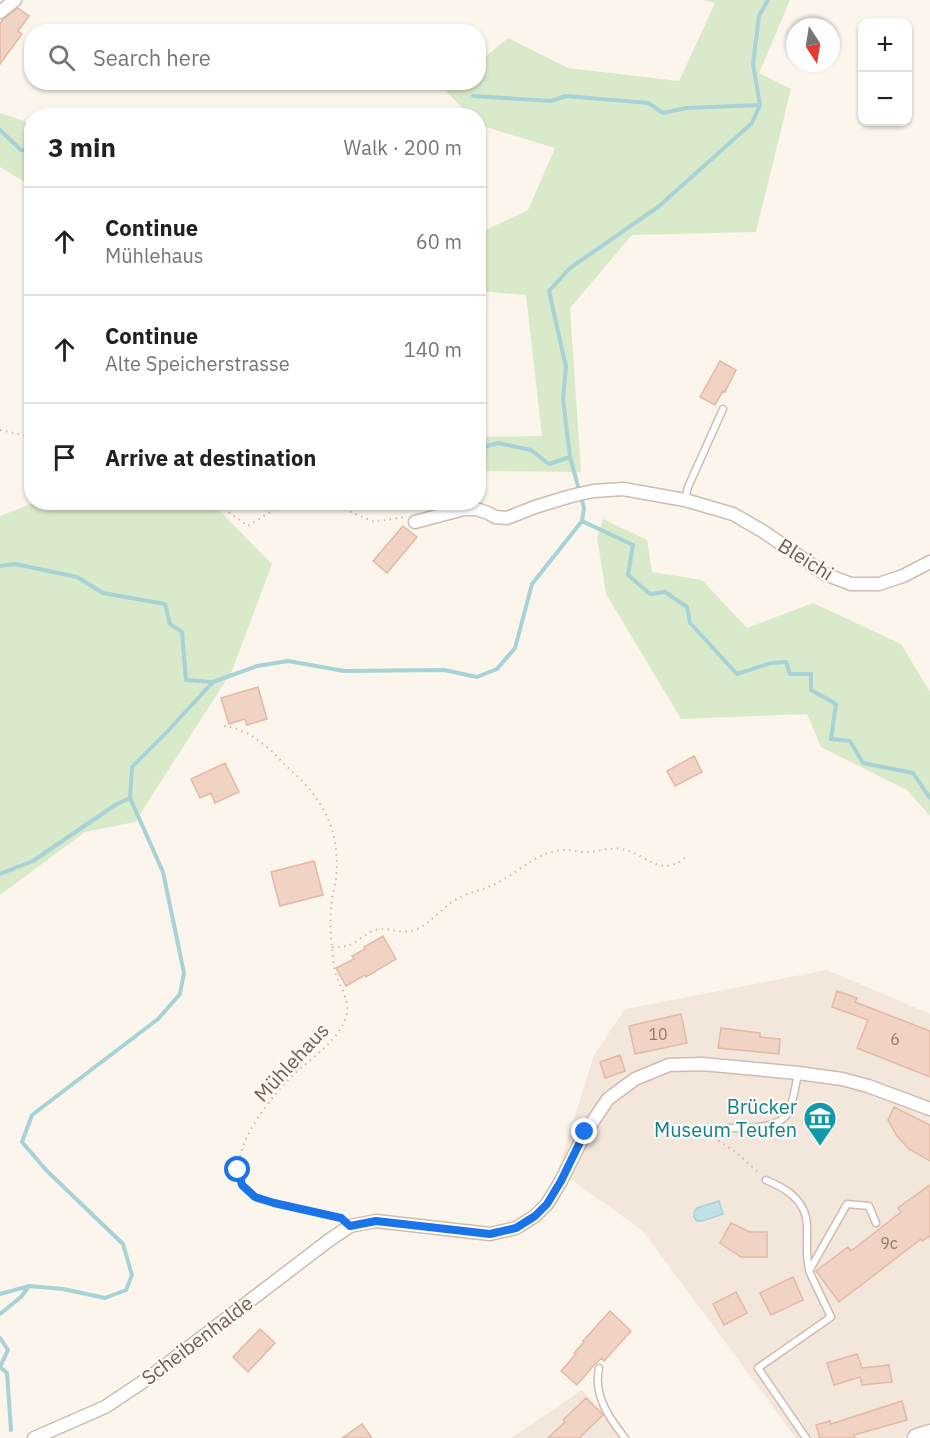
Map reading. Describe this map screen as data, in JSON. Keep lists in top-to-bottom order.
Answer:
{
  "streets": {
    "street": ["Bleichi", "Scheibenhalde"],
    "path": ["Mühlehaus"]
  },
  "crossings": [
    ["Mühlehaus", "Scheibenhalde"]
  ],
  "places": {
    "museum": ["Brücker Museum Teufen"]
  },
  "house_numbers": ["10", "6", "9c"],
  "north": "bottom",
  "page": {
    "map_buttons": ["+", "−"],
    "search": "Search here",
    "heading": ["3 min", "Walk · 200 m"],
    "list": [
      ["Continue", "Mühlehaus", "60 m"],
      ["Continue", "Alte Speicherstrasse", "140 m"],
      "Arrive at destination"
    ]
  }
}
